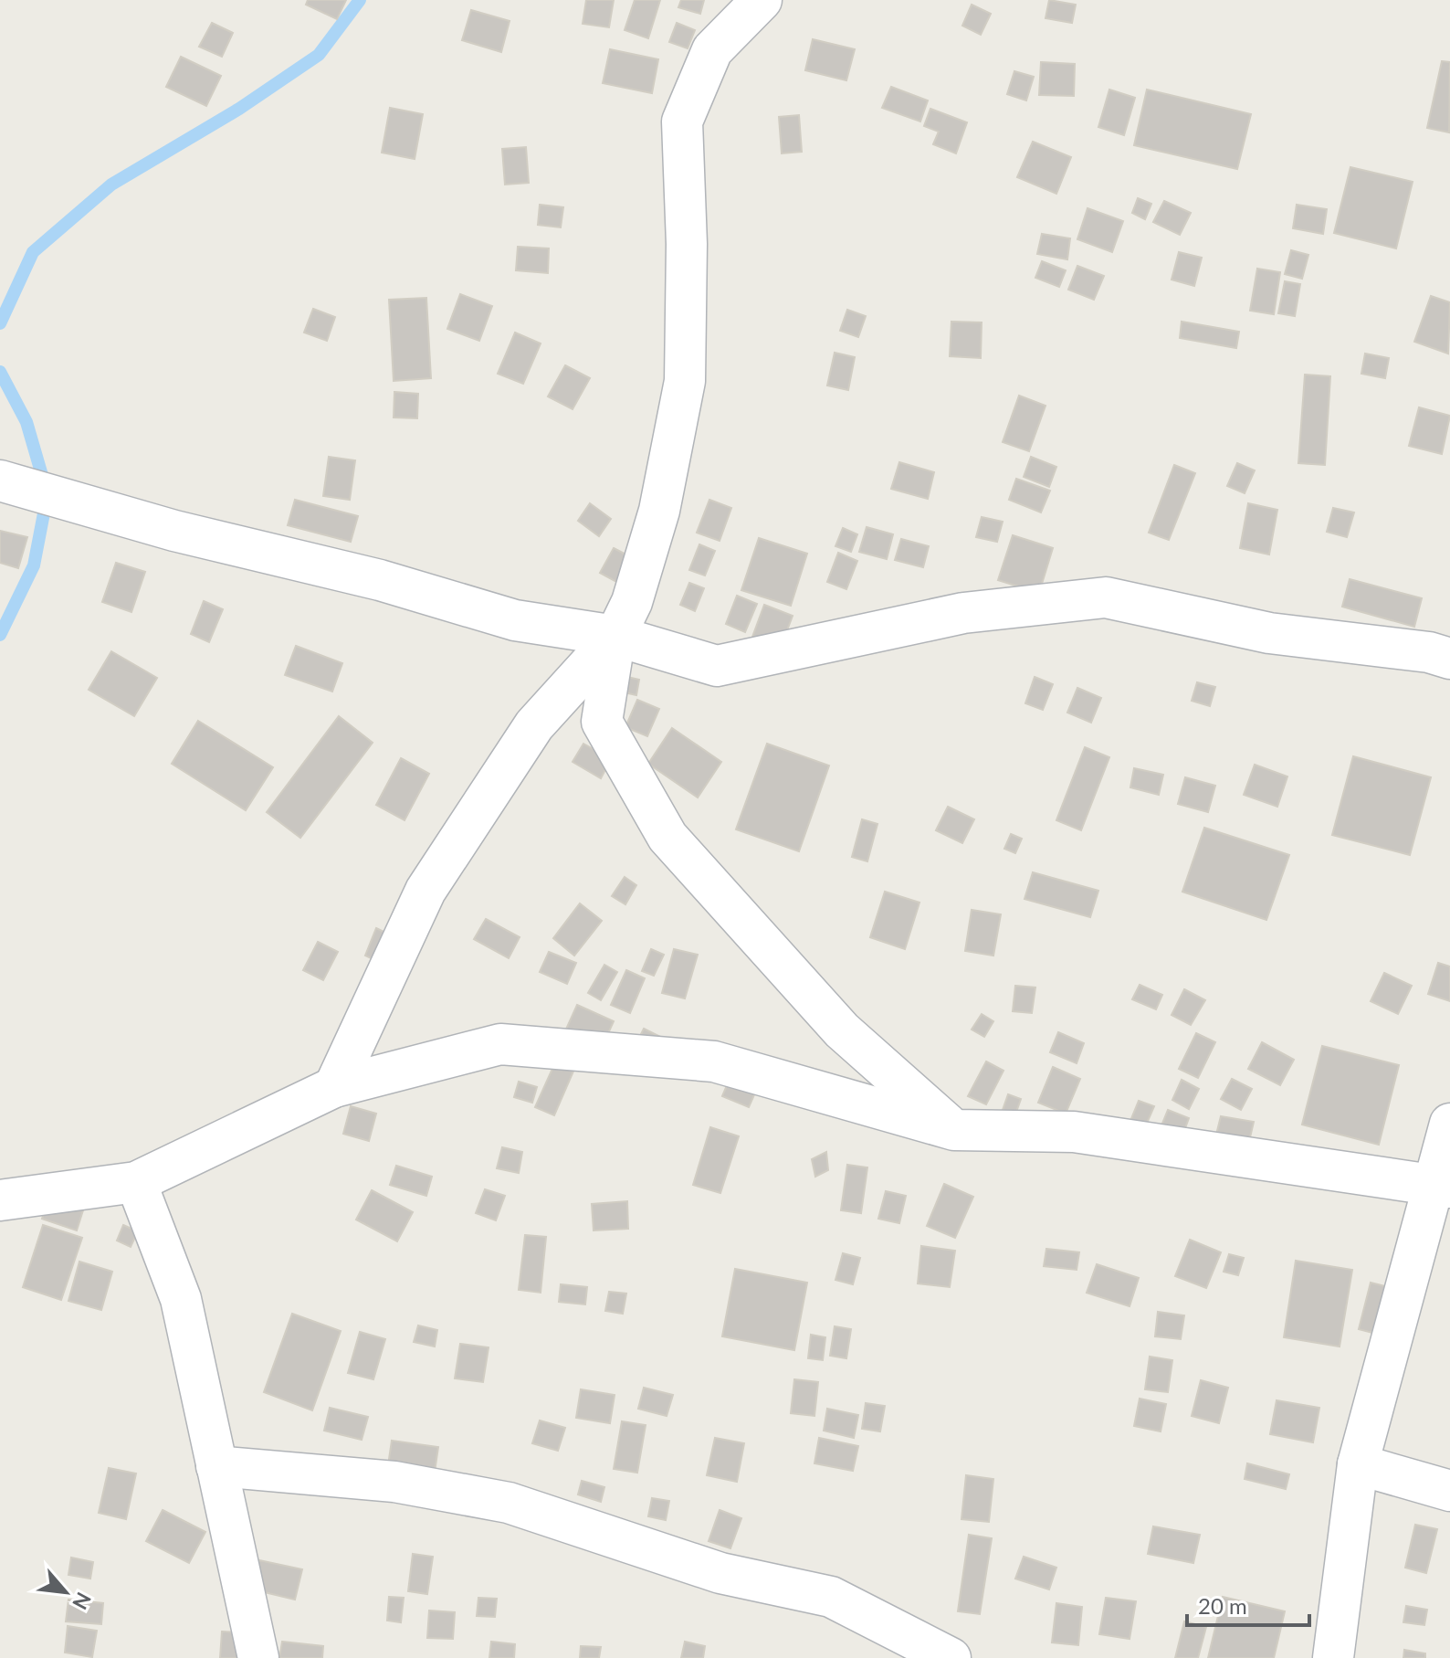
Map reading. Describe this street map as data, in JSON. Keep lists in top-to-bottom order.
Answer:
{
  "scale_bar": "20 m",
  "north": "bottom right"
}
